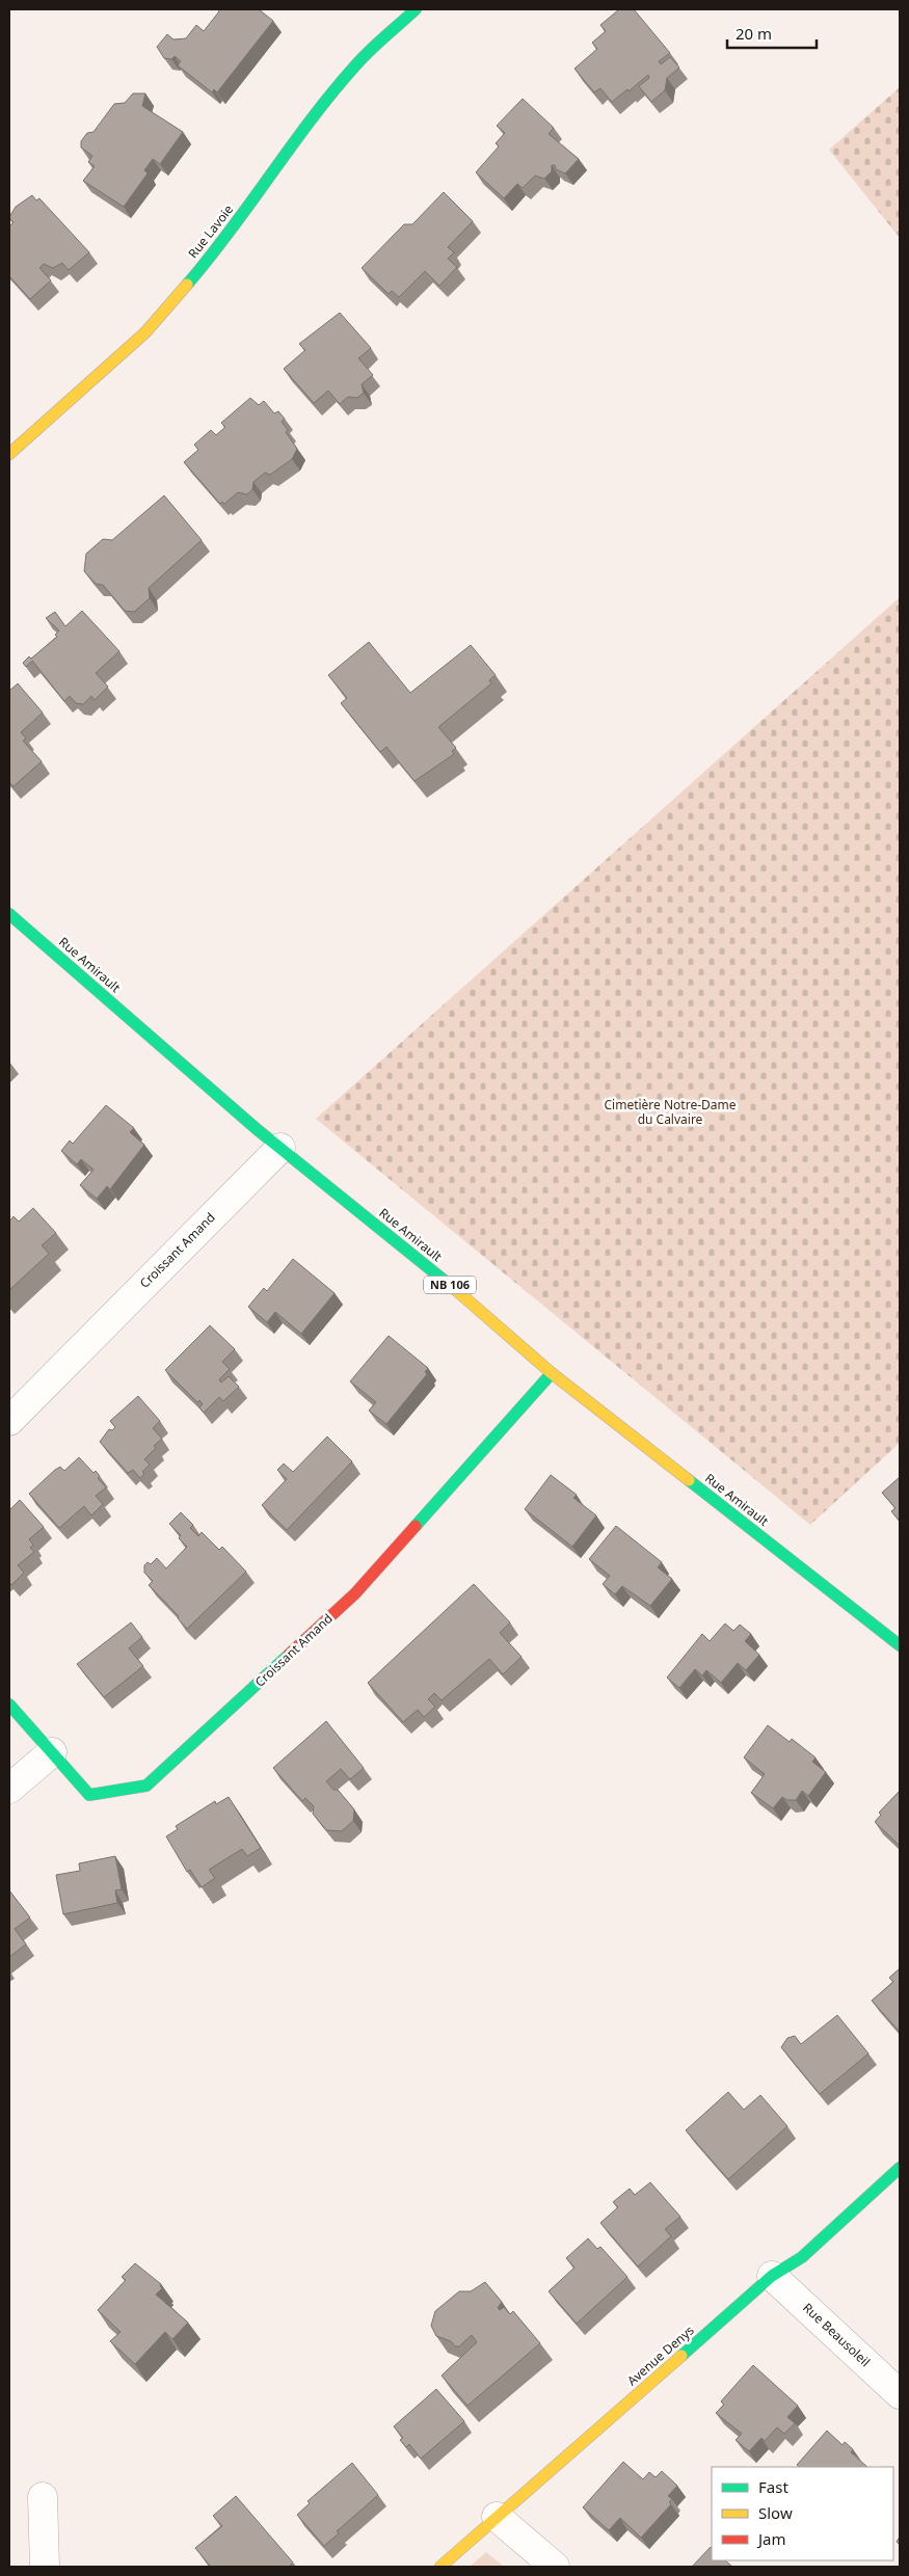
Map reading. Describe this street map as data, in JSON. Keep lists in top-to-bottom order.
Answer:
{
  "streets": {
    "street": [
      "Rue Lavoie",
      "Rue Amirault",
      "Croissant Amand",
      "NB 106",
      "Rue Beausoleil",
      "Avenue Denys"
    ]
  },
  "crossings": [
    ["Rue Amirault", "Croissant Amand"],
    ["Rue Beausoleil", "Avenue Denys"]
  ],
  "parks": ["Cimetière Notre-Dame du Calvaire"],
  "legend": ["Fast", "Slow", "Jam"],
  "scale_bar": "20 m"
}
